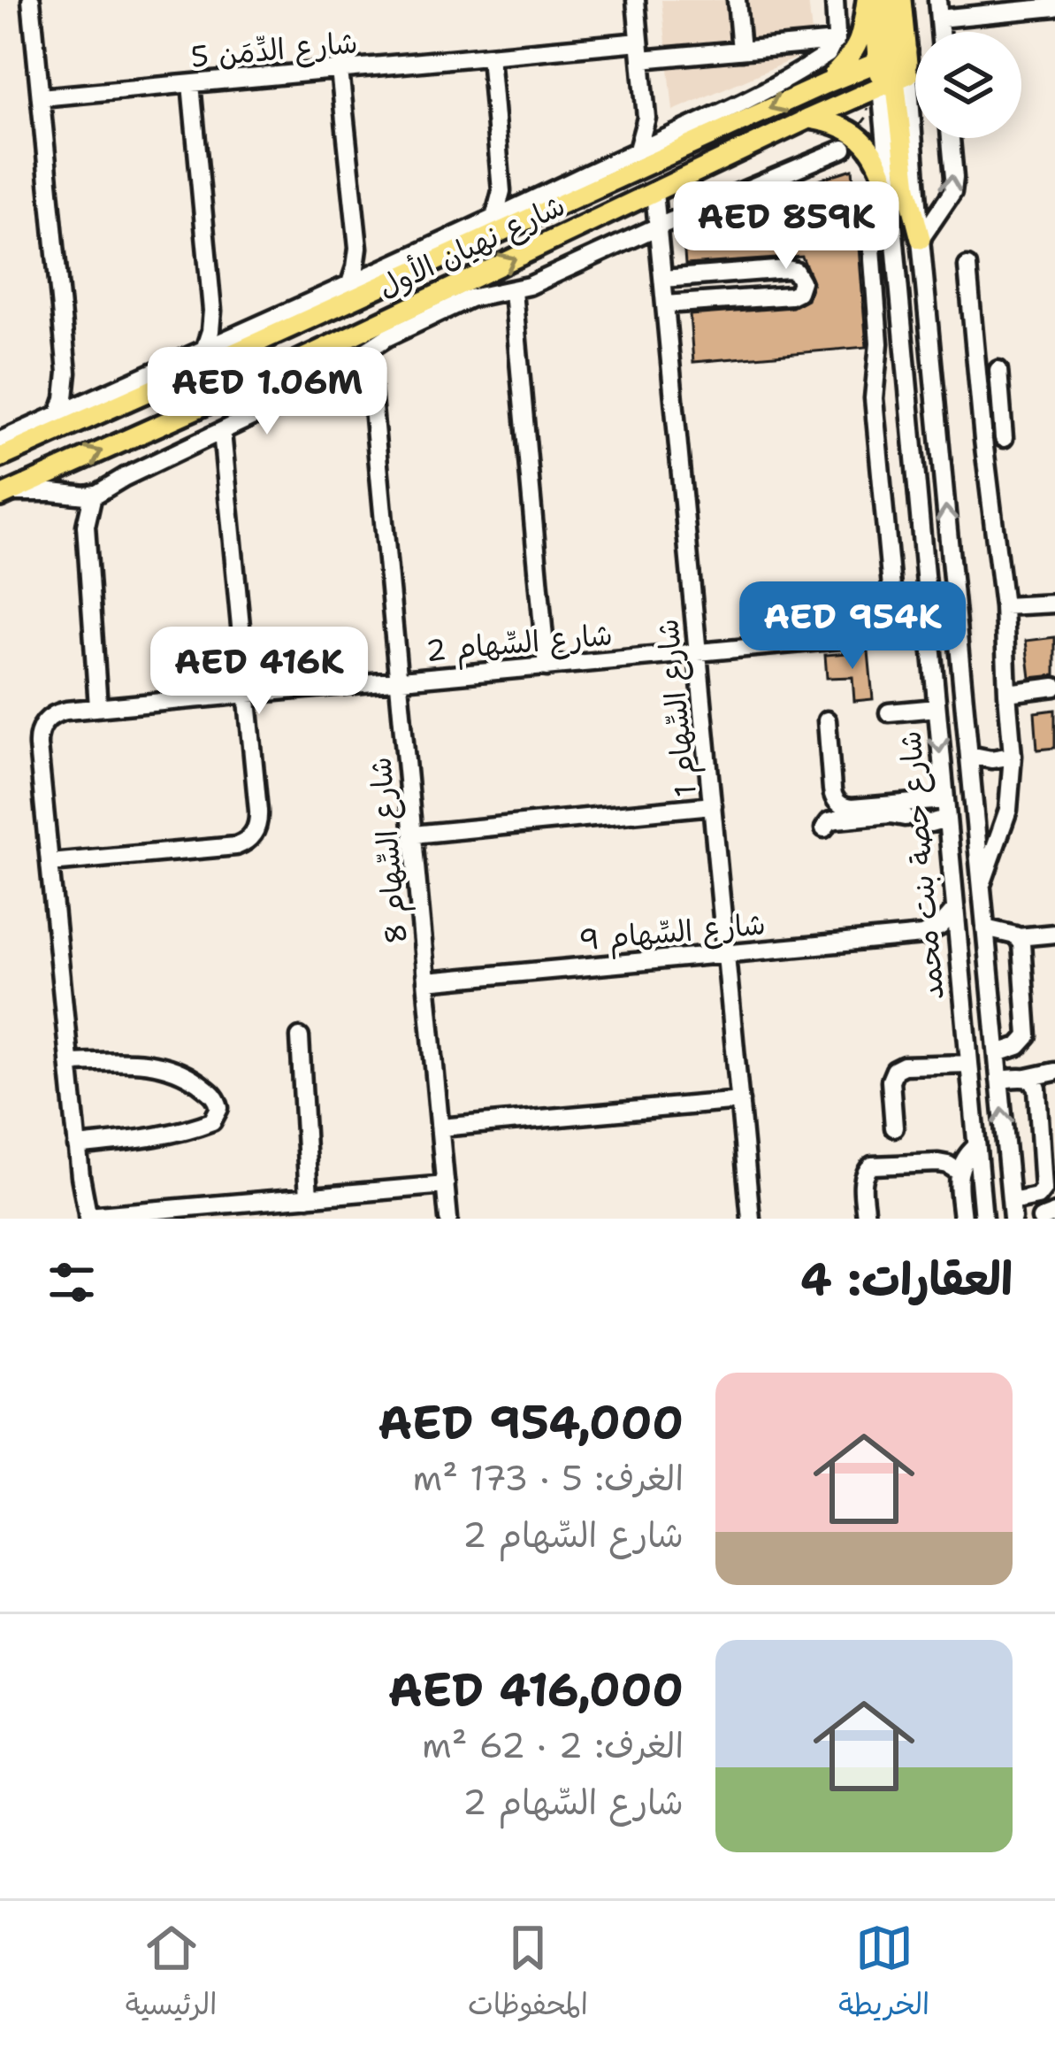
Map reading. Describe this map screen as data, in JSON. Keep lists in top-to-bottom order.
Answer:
{
  "streets": {
    "main road": ["شارع نهيان الأول", "شارع حصة بنت محمد"],
    "street": [
      "شارع الدِّمَن 5",
      "شارع السِّهام 2",
      "شارع السِّهام 1",
      "شارع السِّهام 8",
      "شارع السِّهام 9"
    ]
  },
  "crossings": [
    ["شارع نهيان الأول", "شارع السِّهام 1"],
    ["شارع نهيان الأول", "شارع حصة بنت محمد"],
    ["شارع السِّهام 2", "شارع السِّهام 1"],
    ["شارع السِّهام 2", "شارع السِّهام 8"],
    ["شارع السِّهام 2", "شارع حصة بنت محمد"],
    ["شارع السِّهام 1", "شارع السِّهام 9"],
    ["شارع السِّهام 8", "شارع السِّهام 9"]
  ],
  "page": {
    "price": [
      "AED 859K",
      "AED 1.06M",
      "AED 954K",
      "AED 416K"
    ],
    "heading": "العقارات: 4",
    "list": [
      {
        "name": "AED 954,000",
        "note": "الغرف: 5 · 173 m² · شارع السِّهام 2"
      },
      {
        "name": "AED 416,000",
        "note": "الغرف: 2 · 62 m² · شارع السِّهام 2"
      }
    ],
    "tabs": ["الخريطة", "المحفوظات", "الرئيسية"]
  }
}
